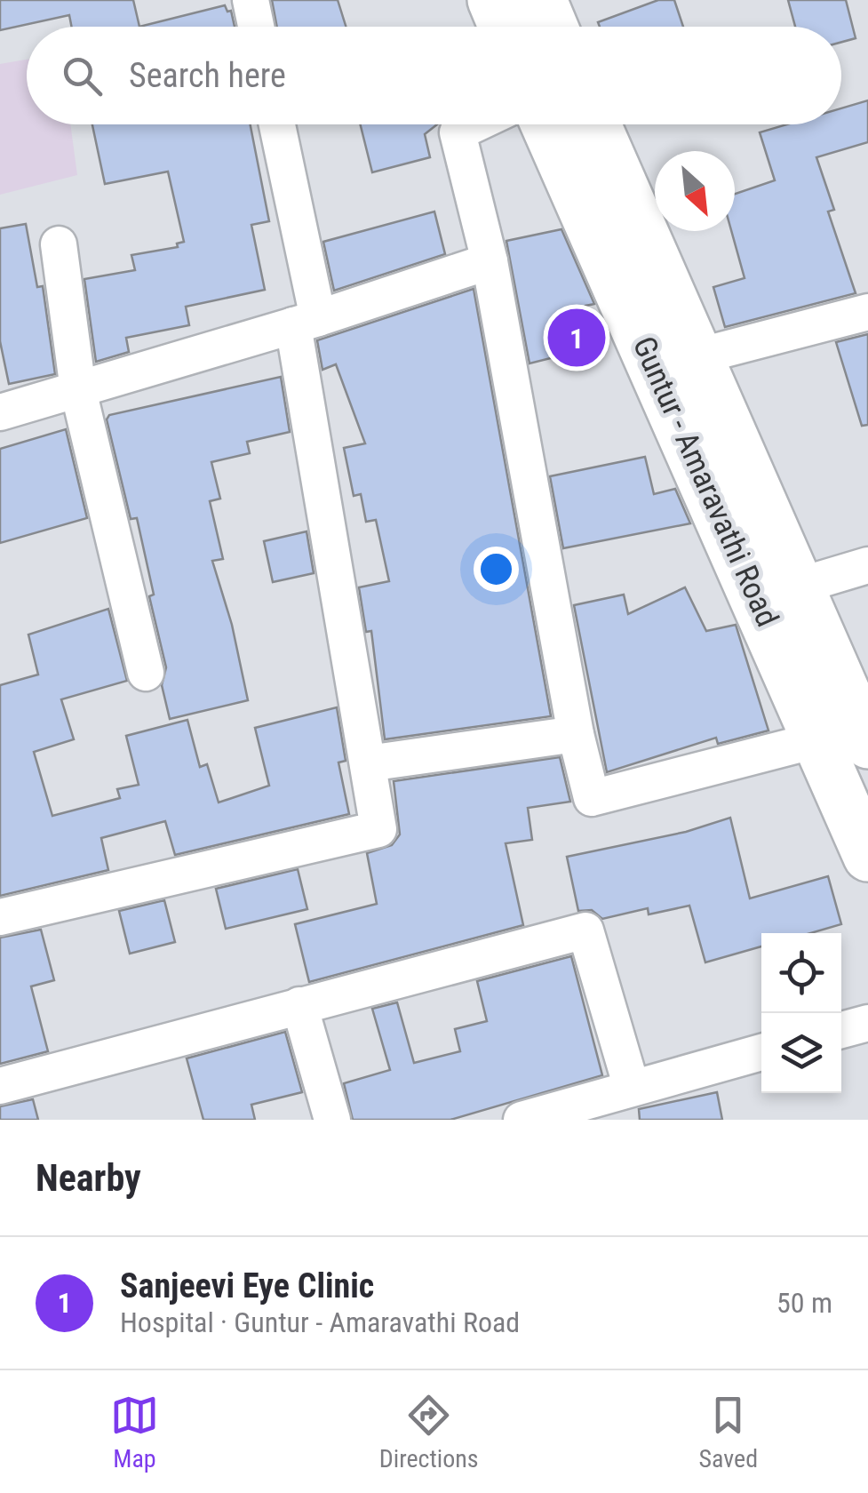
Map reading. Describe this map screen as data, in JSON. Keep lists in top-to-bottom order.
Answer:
{
  "streets": {
    "main road": ["Guntur - Amaravathi Road"]
  },
  "north": "bottom right",
  "page": {
    "search": "Search here",
    "pins": "1",
    "heading": "Nearby",
    "list": [
      {
        "mark": "1",
        "name": "Sanjeevi Eye Clinic",
        "note": "Hospital · Guntur - Amaravathi Road",
        "value": "50 m"
      }
    ],
    "nav": ["Map", "Directions", "Saved"]
  }
}
